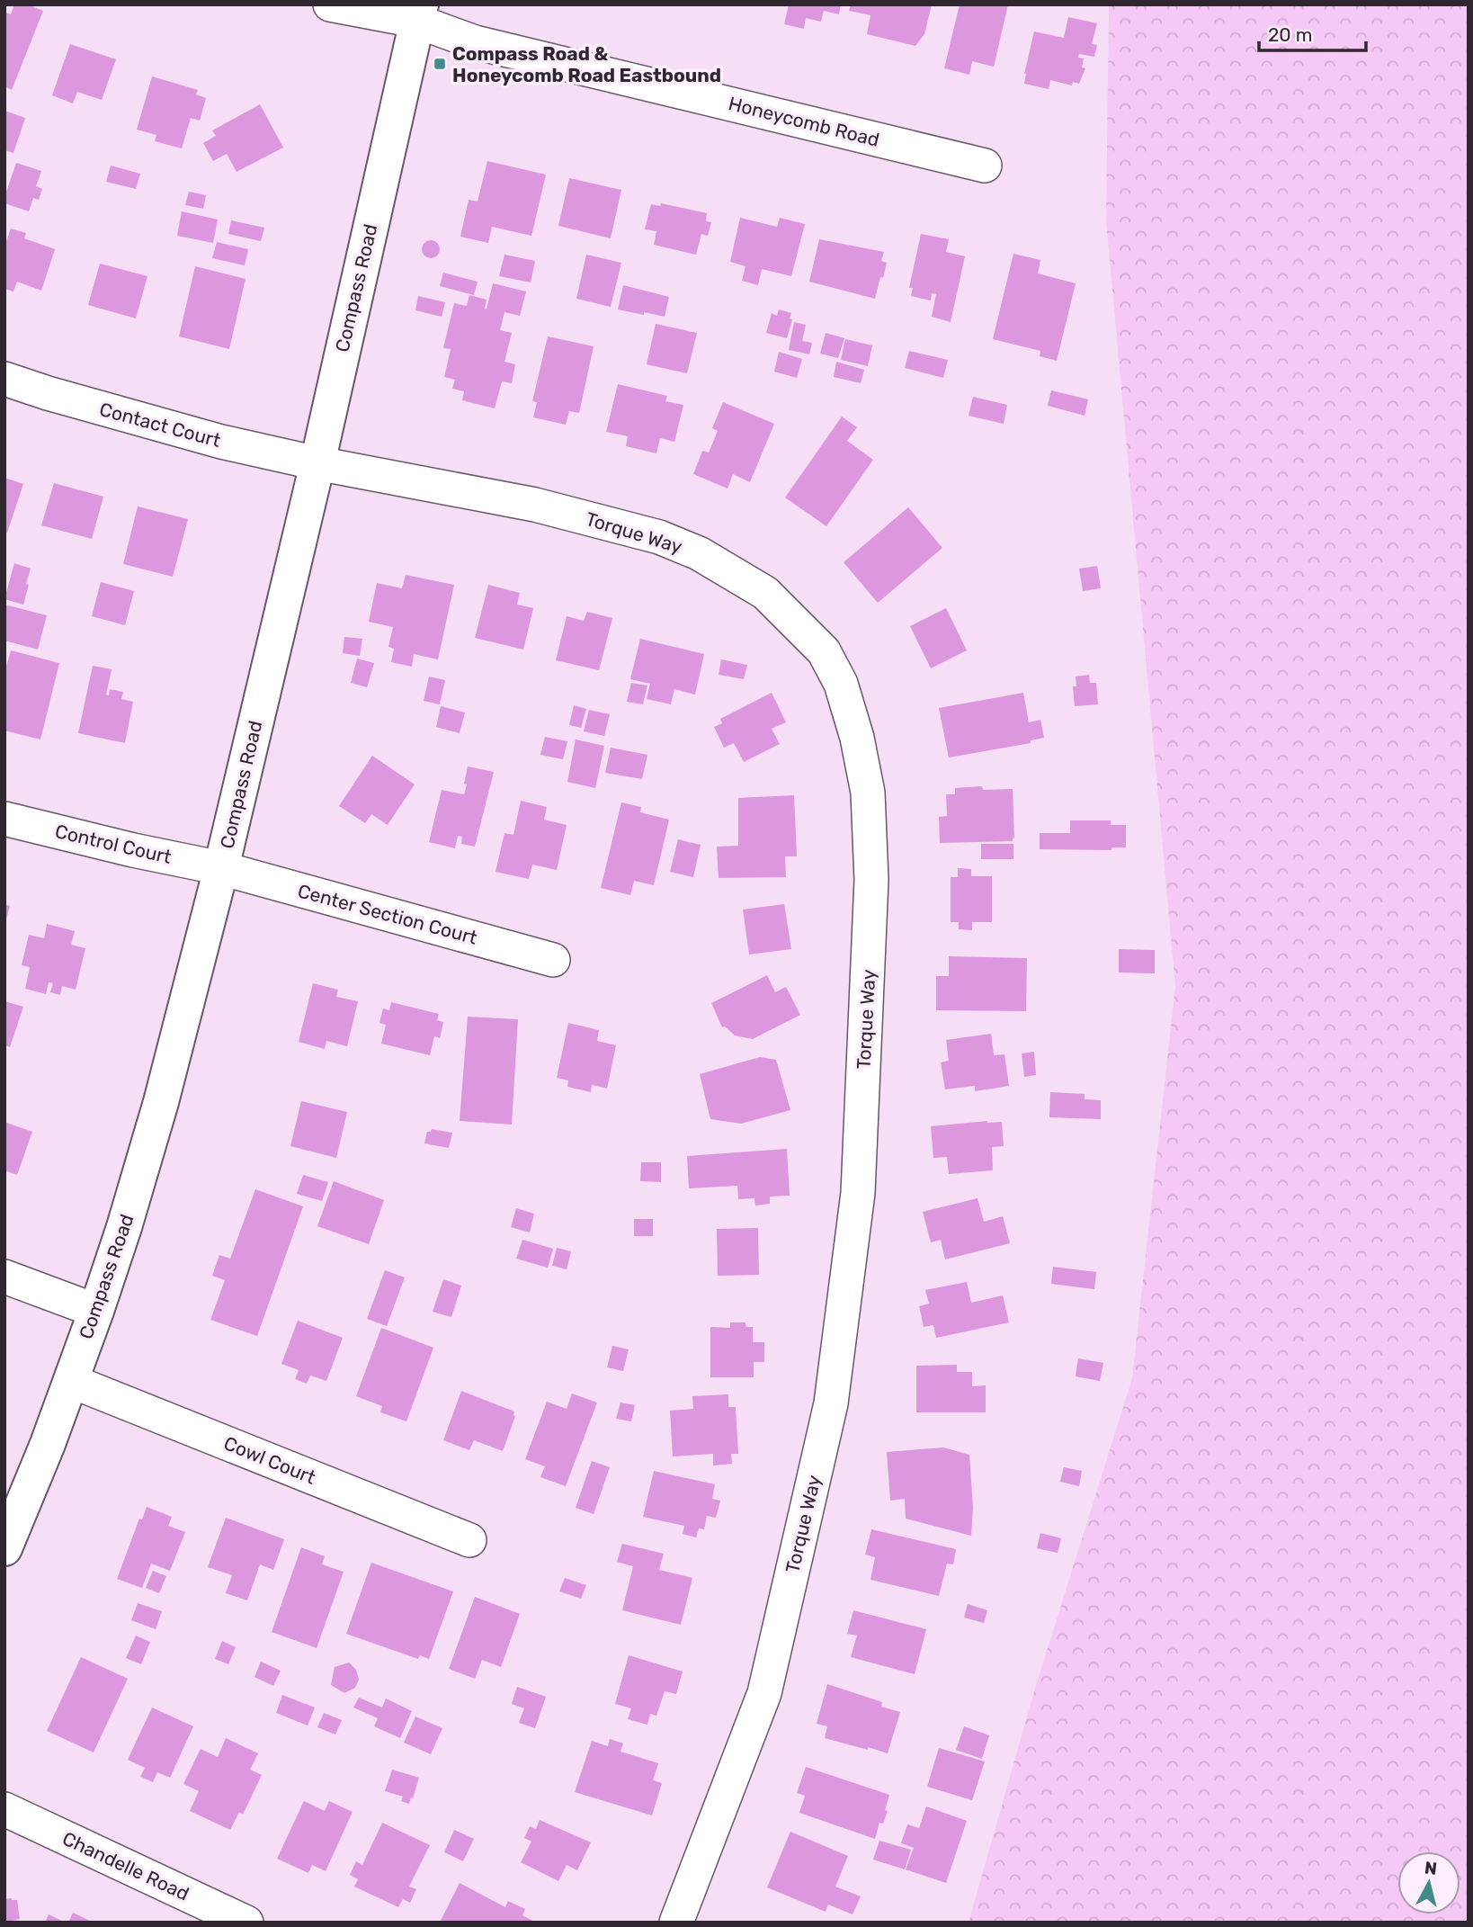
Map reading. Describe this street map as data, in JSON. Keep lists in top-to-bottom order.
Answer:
{
  "streets": {
    "street": [
      "Honeycomb Road",
      "Compass Road",
      "Contact Court",
      "Torque Way",
      "Control Court",
      "Center Section Court",
      "Cowl Court",
      "Chandelle Road"
    ]
  },
  "crossings": [
    ["Honeycomb Road", "Compass Road"],
    ["Compass Road", "Contact Court"],
    ["Compass Road", "Torque Way"],
    ["Compass Road", "Control Court"],
    ["Compass Road", "Center Section Court"],
    ["Compass Road", "Cowl Court"],
    ["Contact Court", "Torque Way"],
    ["Control Court", "Center Section Court"]
  ],
  "places": {
    "transit": ["Compass Road & Honeycomb Road Eastbound"]
  },
  "scale_bar": "20 m",
  "north": "top"
}
